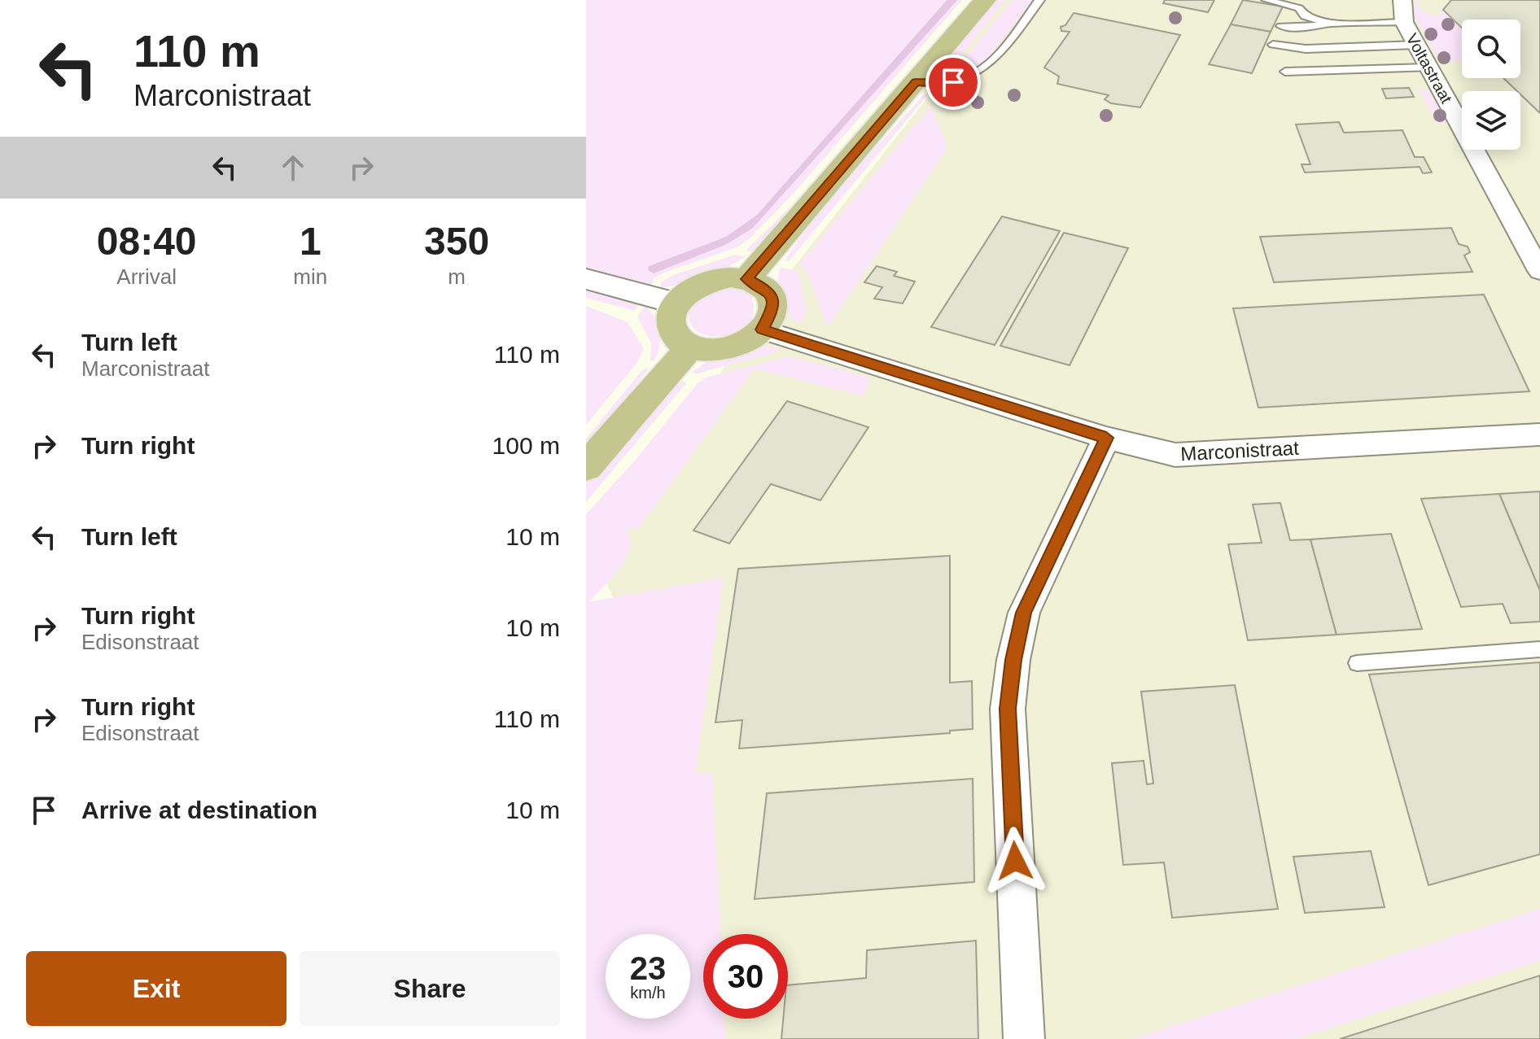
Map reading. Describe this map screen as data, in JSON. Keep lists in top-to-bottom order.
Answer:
{
  "streets": {
    "street": ["Voltastraat", "Marconistraat"]
  },
  "page": {
    "turn": ["110 m", "Marconistraat"],
    "eta": [
      "08:40",
      "Arrival",
      "1",
      "min",
      "350",
      "m"
    ],
    "list": [
      {
        "name": "Turn left",
        "note": "Marconistraat",
        "value": "110 m"
      },
      {
        "name": "Turn right",
        "value": "100 m"
      },
      {
        "name": "Turn left",
        "value": "10 m"
      },
      {
        "name": "Turn right",
        "note": "Edisonstraat",
        "value": "10 m"
      },
      {
        "name": "Turn right",
        "note": "Edisonstraat",
        "value": "110 m"
      },
      {
        "name": "Arrive at destination",
        "value": "10 m"
      }
    ],
    "speed": "23 km/h",
    "limit": "30",
    "buttons": ["Exit", "Share"]
  }
}
